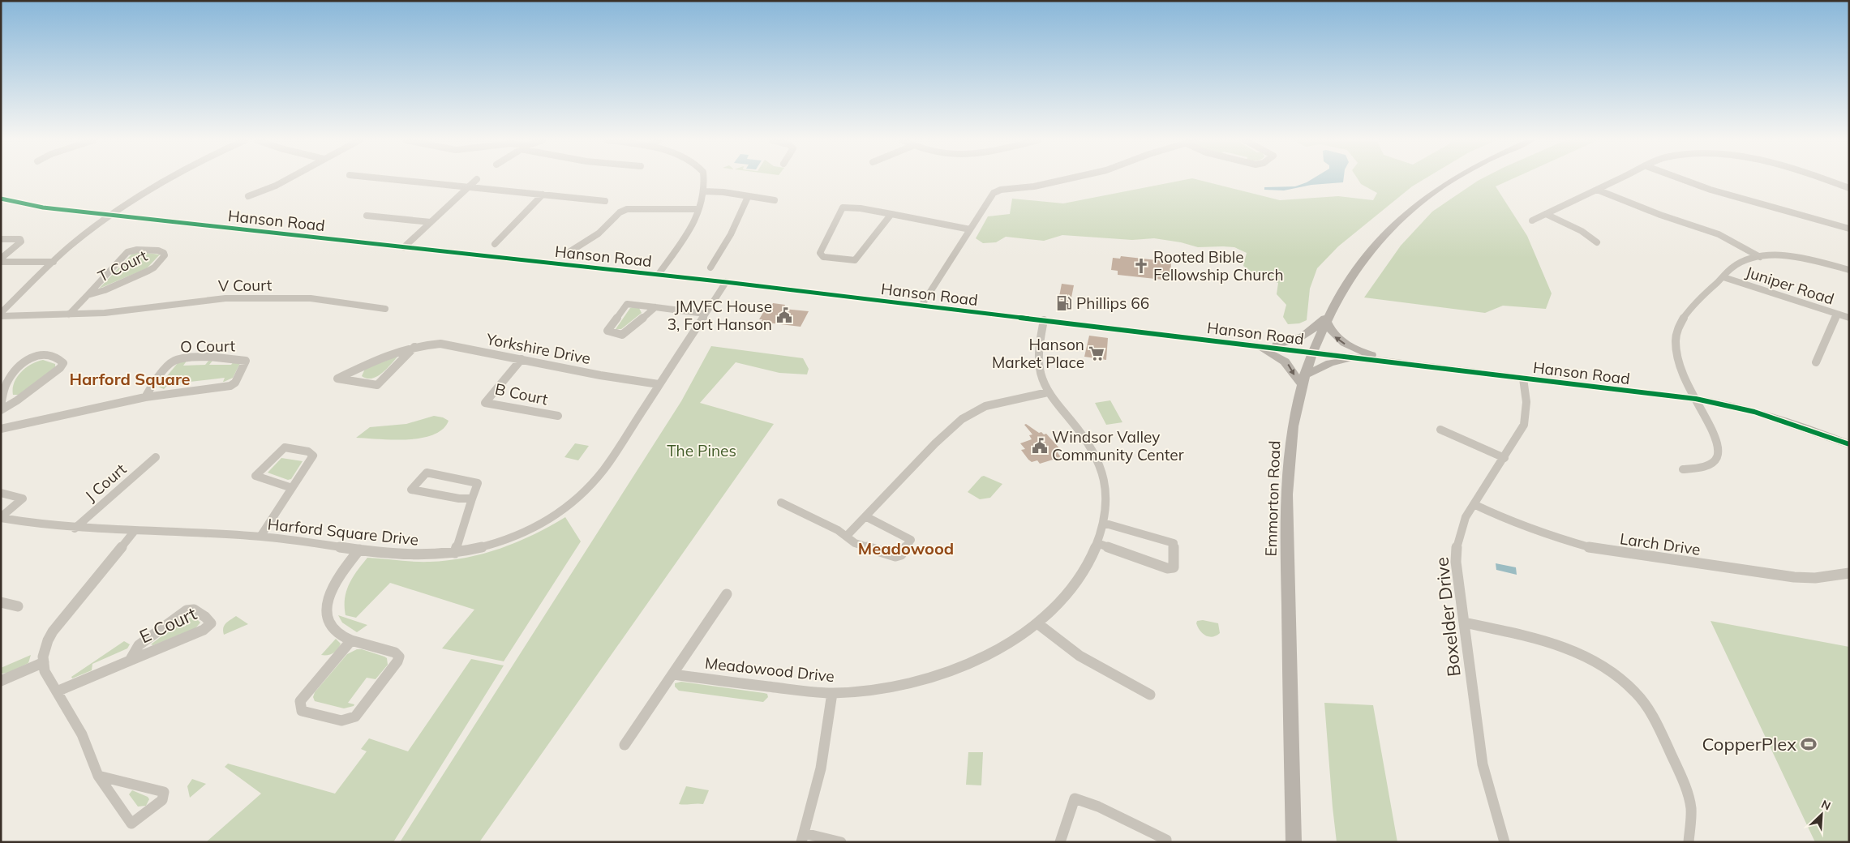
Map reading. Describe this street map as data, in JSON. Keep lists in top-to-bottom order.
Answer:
{
  "streets": {
    "street": [
      "Hanson Road",
      "T Court",
      "V Court",
      "Juniper Road",
      "O Court",
      "Yorkshire Drive",
      "B Court",
      "J Court",
      "Emmorton Road",
      "Harford Square Drive",
      "Larch Drive",
      "Boxelder Drive",
      "E Court",
      "Meadowood Drive"
    ]
  },
  "crossings": [
    ["Hanson Road", "Emmorton Road"],
    ["Hanson Road", "Harford Square Drive"],
    ["Hanson Road", "Boxelder Drive"],
    ["Hanson Road", "Meadowood Drive"],
    ["T Court", "V Court"],
    ["Yorkshire Drive", "B Court"],
    ["Yorkshire Drive", "Harford Square Drive"],
    ["J Court", "Harford Square Drive"],
    ["Larch Drive", "Boxelder Drive"]
  ],
  "districts": ["Harford Square", "Meadowood"],
  "parks": ["The Pines"],
  "places": {
    "church": ["Rooted Bible Fellowship Church"],
    "fuel station": ["Phillips 66"],
    "public building": ["JMVFC House 3, Fort Hanson", "Windsor Valley Community Center"],
    "supermarket": ["Hanson Market Place"],
    "sports": ["CopperPlex"]
  },
  "north": "top right"
}
